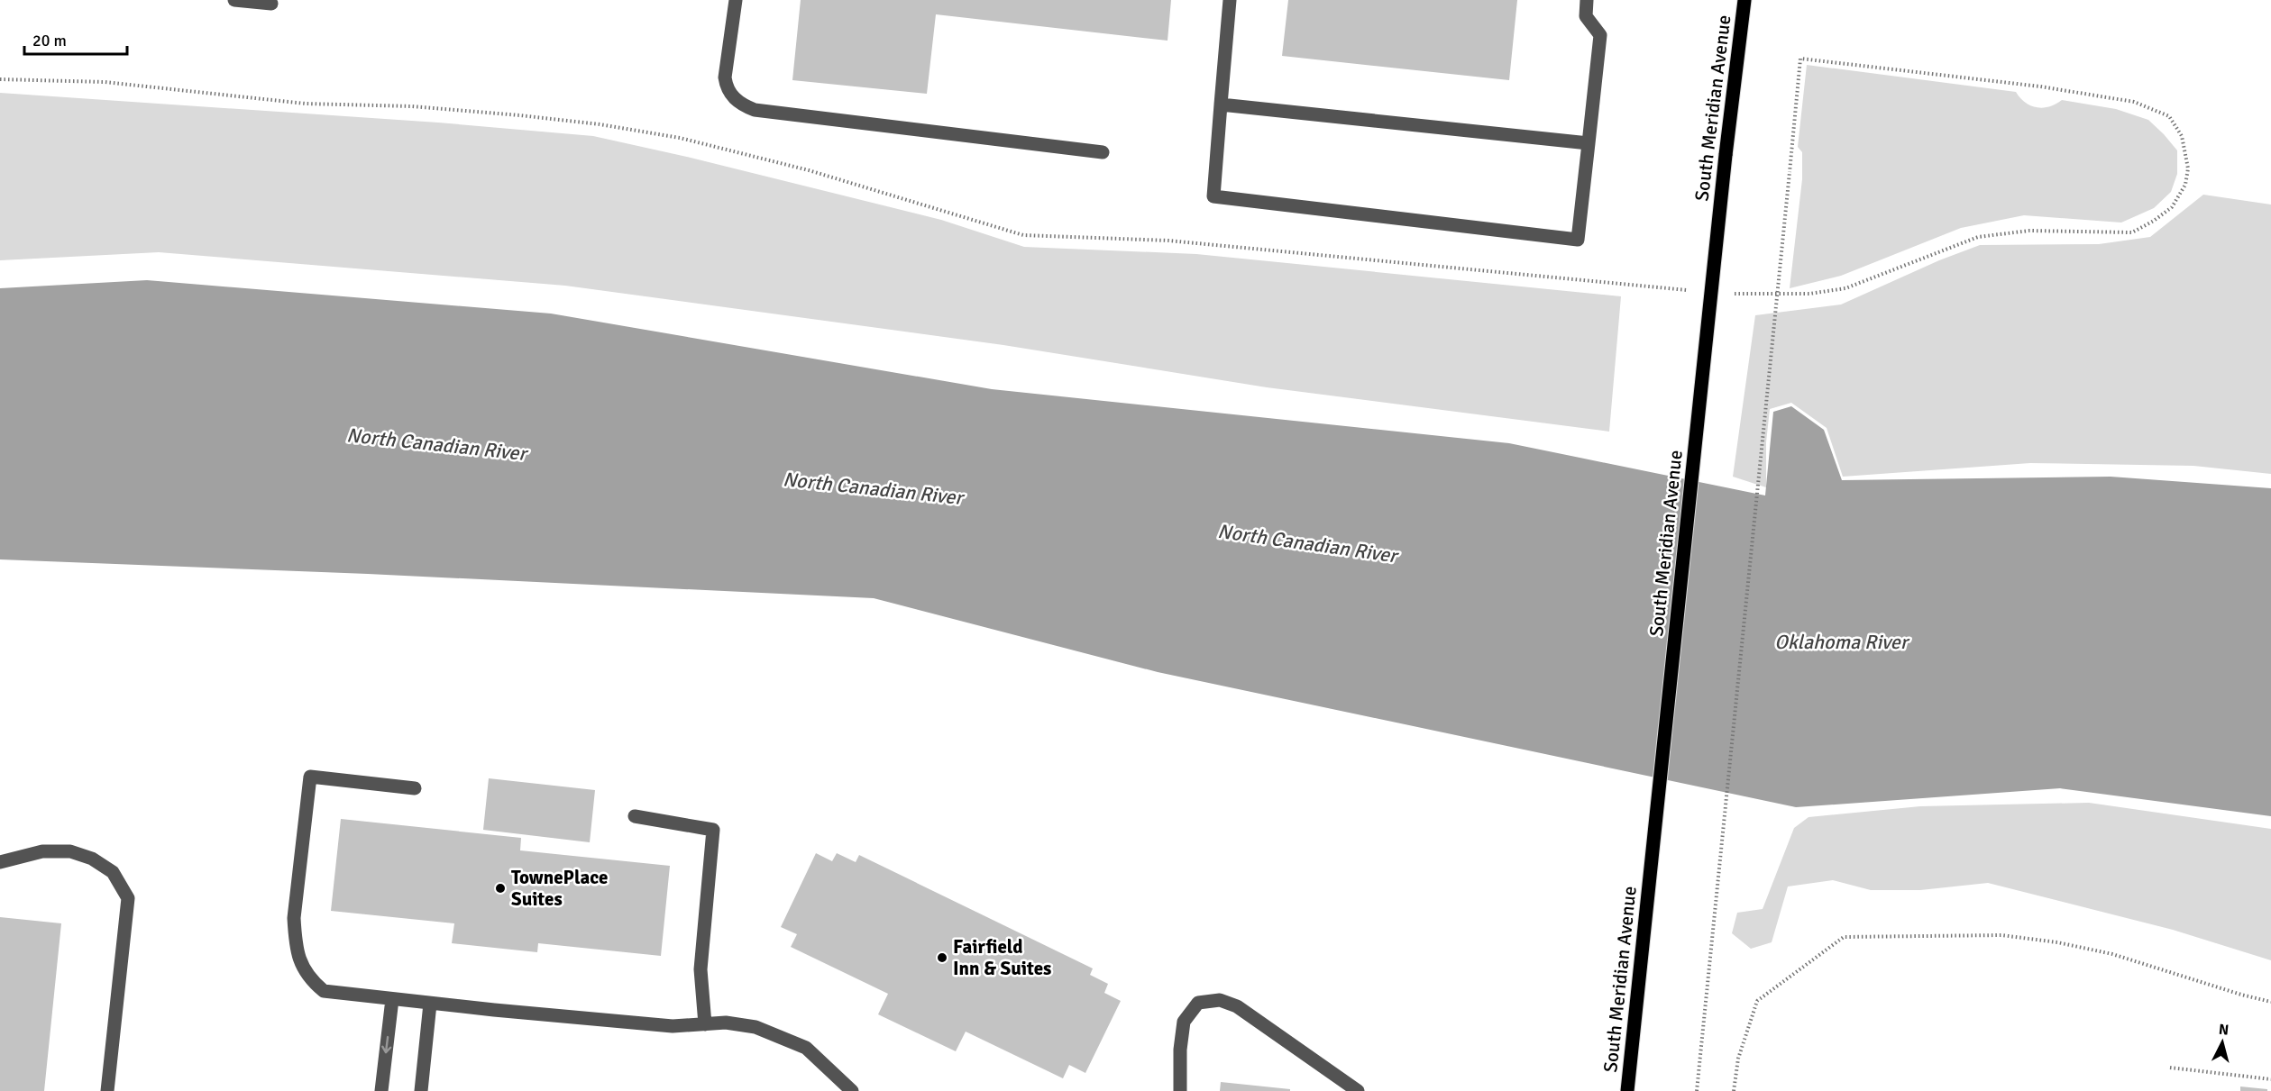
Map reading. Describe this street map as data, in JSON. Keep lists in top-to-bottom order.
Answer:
{
  "streets": {
    "main road": ["South Meridian Avenue"]
  },
  "water": ["North Canadian River", "Oklahoma River"],
  "places": ["TownePlace Suites", "Fairfield Inn & Suites"],
  "scale_bar": "20 m",
  "north": "top"
}
